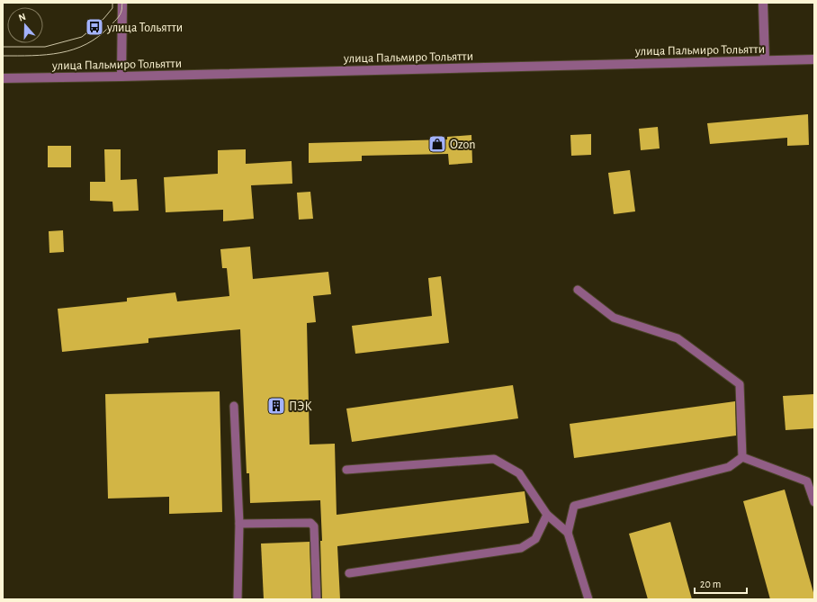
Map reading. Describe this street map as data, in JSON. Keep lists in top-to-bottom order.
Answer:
{
  "streets": {
    "street": ["улица Пальмиро Тольятти"]
  },
  "places": {
    "bus stop": ["улица Тольятти"],
    "shop": ["Ozon"],
    "building": ["ПЭК"]
  },
  "scale_bar": "20 m",
  "north": "top"
}
